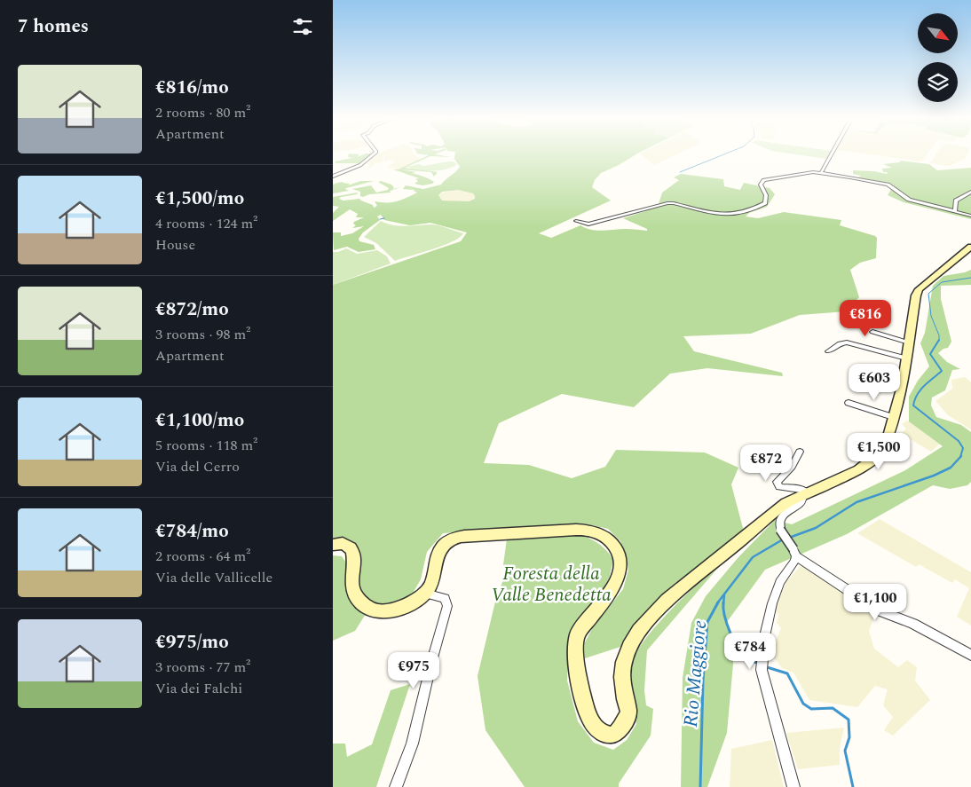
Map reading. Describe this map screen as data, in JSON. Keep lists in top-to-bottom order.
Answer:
{
  "water": ["Rio Maggiore"],
  "parks": ["Foresta della Valle Benedetta"],
  "north": "bottom right",
  "page": {
    "heading": "7 homes",
    "list": [
      {
        "name": "€816/mo",
        "note": "2 rooms · 80 m² · Apartment"
      },
      {
        "name": "€1,500/mo",
        "note": "4 rooms · 124 m² · House"
      },
      {
        "name": "€872/mo",
        "note": "3 rooms · 98 m² · Apartment"
      },
      {
        "name": "€1,100/mo",
        "note": "5 rooms · 118 m² · Via del Cerro"
      },
      {
        "name": "€784/mo",
        "note": "2 rooms · 64 m² · Via delle Vallicelle"
      },
      {
        "name": "€975/mo",
        "note": "3 rooms · 77 m² · Via dei Falchi"
      }
    ],
    "price": [
      "€816",
      "€603",
      "€1,500",
      "€872",
      "€1,100",
      "€784",
      "€975"
    ]
  }
}
